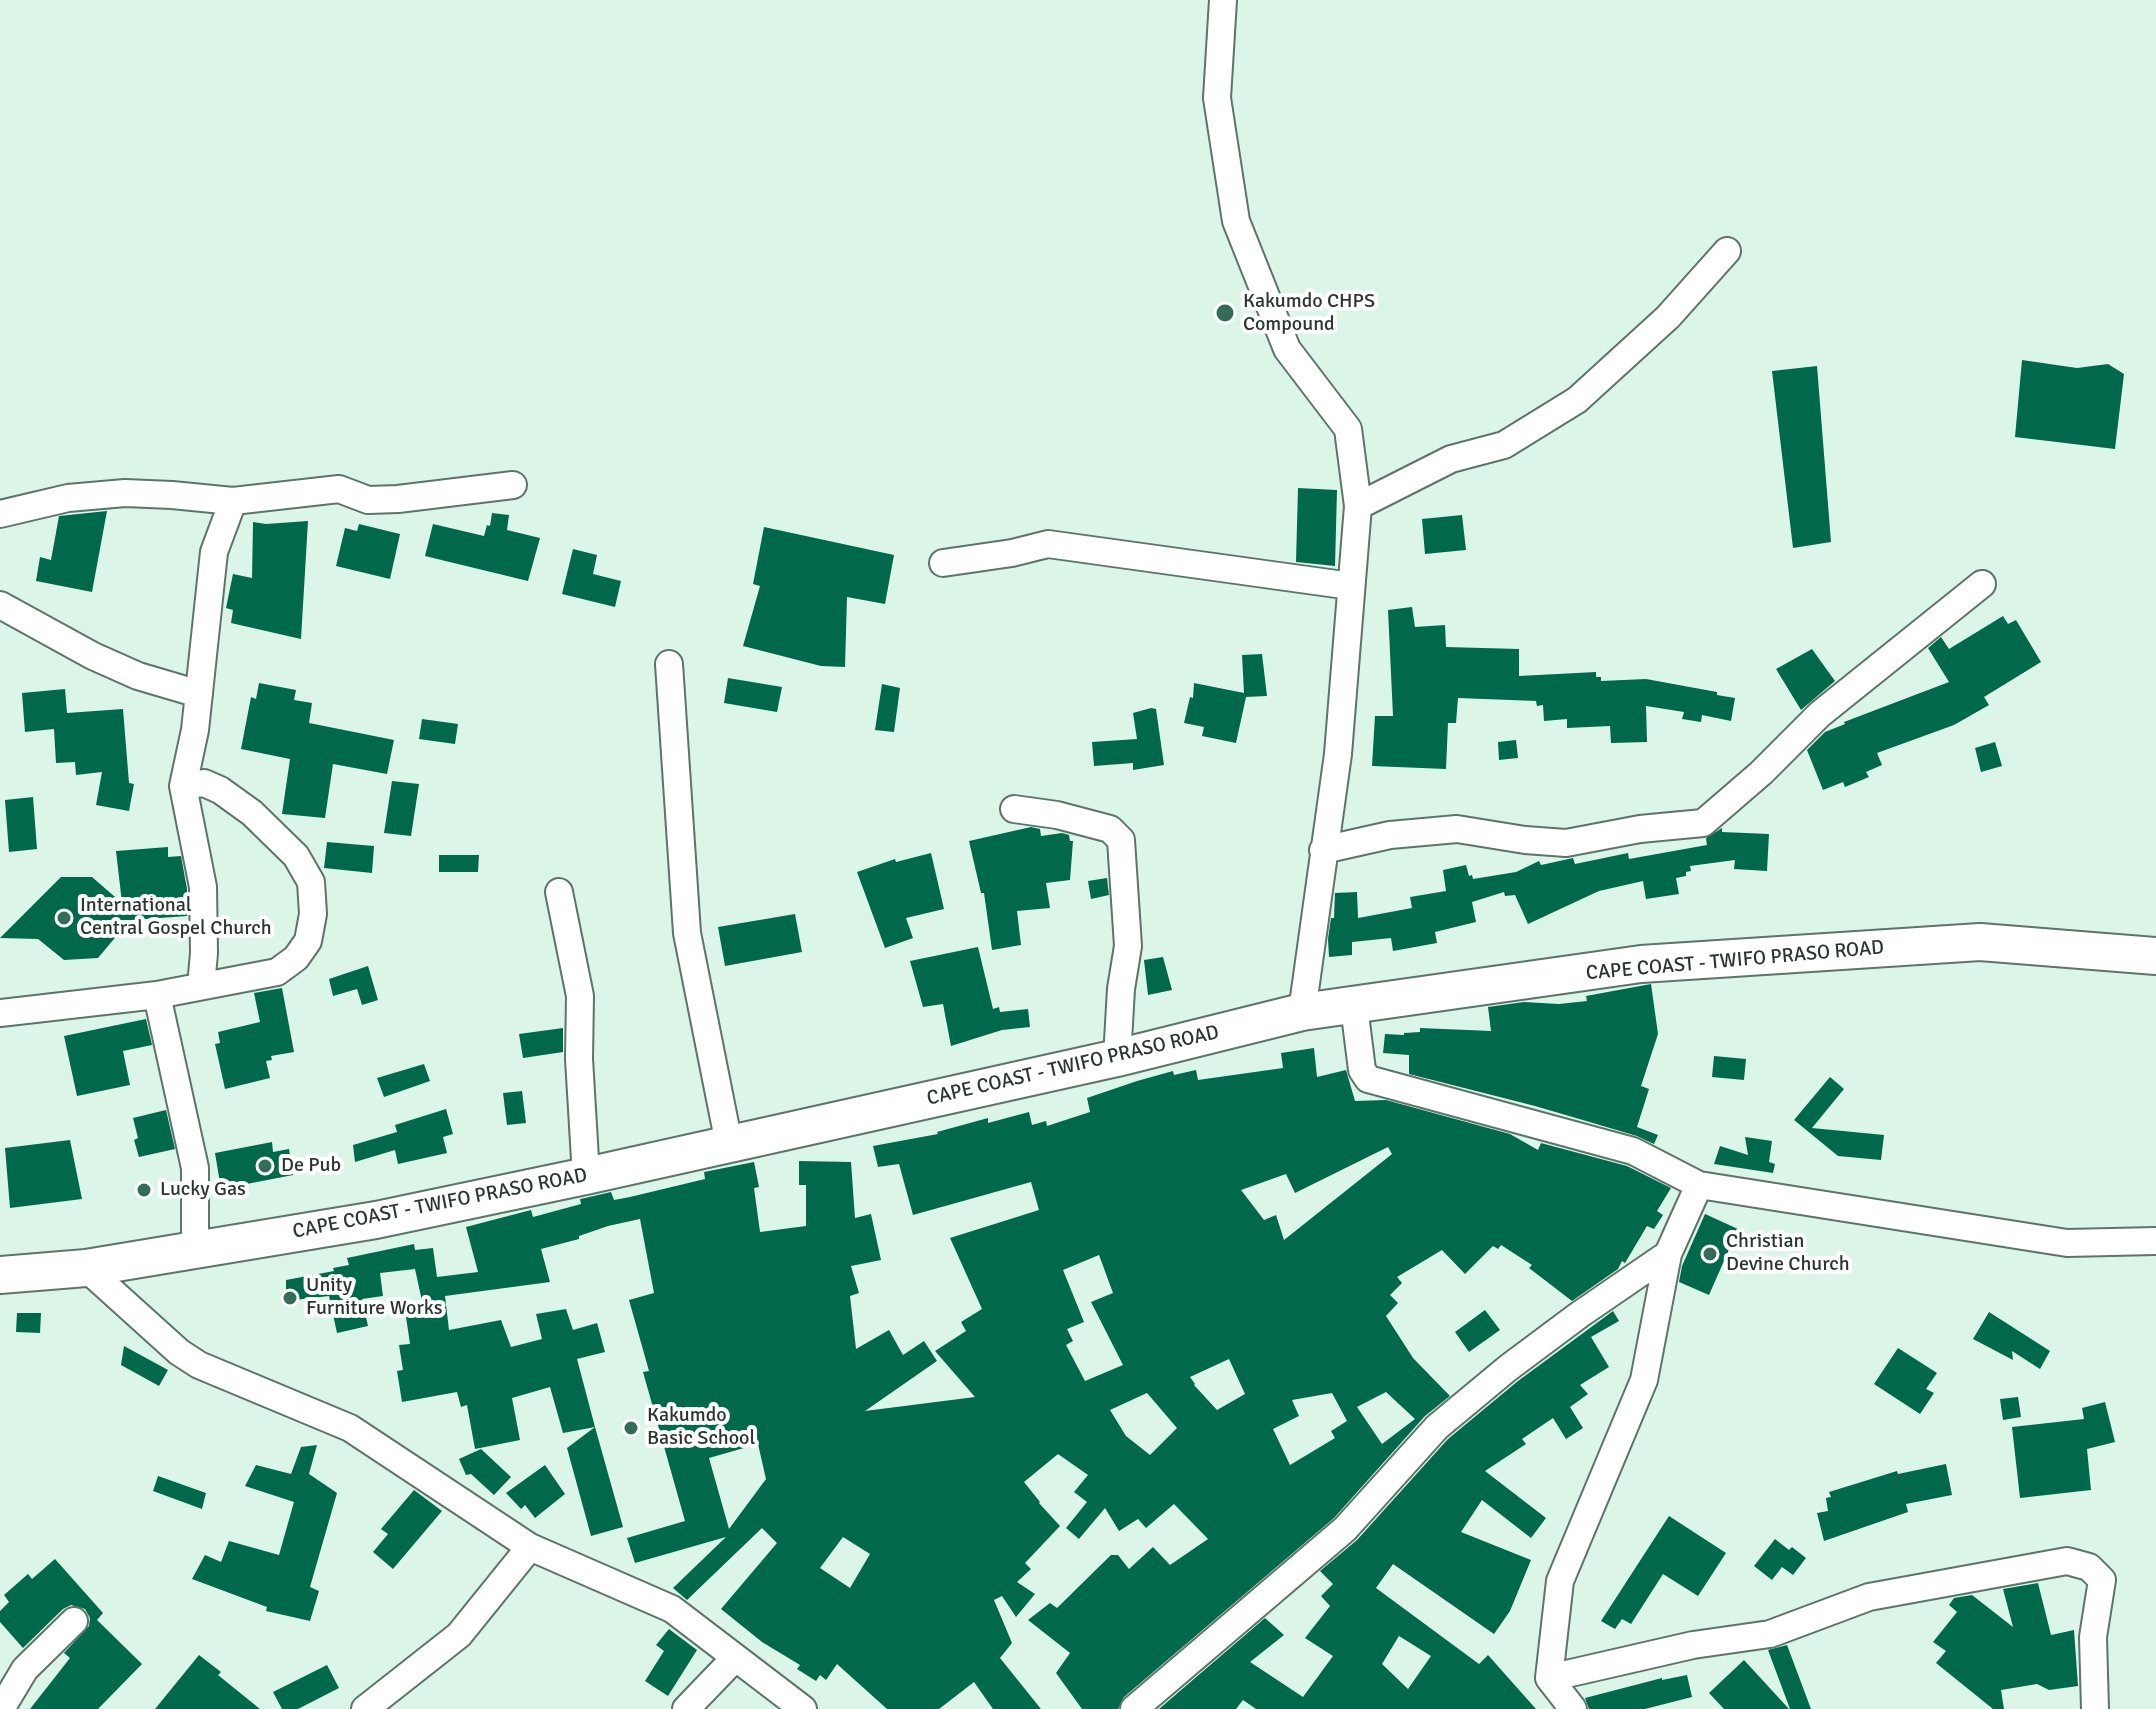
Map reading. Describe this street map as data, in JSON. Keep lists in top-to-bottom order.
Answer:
{
  "streets": {
    "main road": ["CAPE COAST - TWIFO PRASO ROAD"]
  },
  "places": [
    "Kakumdo CHPS Compound",
    "International Central Gospel Church",
    "De Pub",
    "Lucky Gas",
    "Christian Devine Church",
    "Unity Furniture Works",
    "Kakumdo Basic School"
  ]
}
